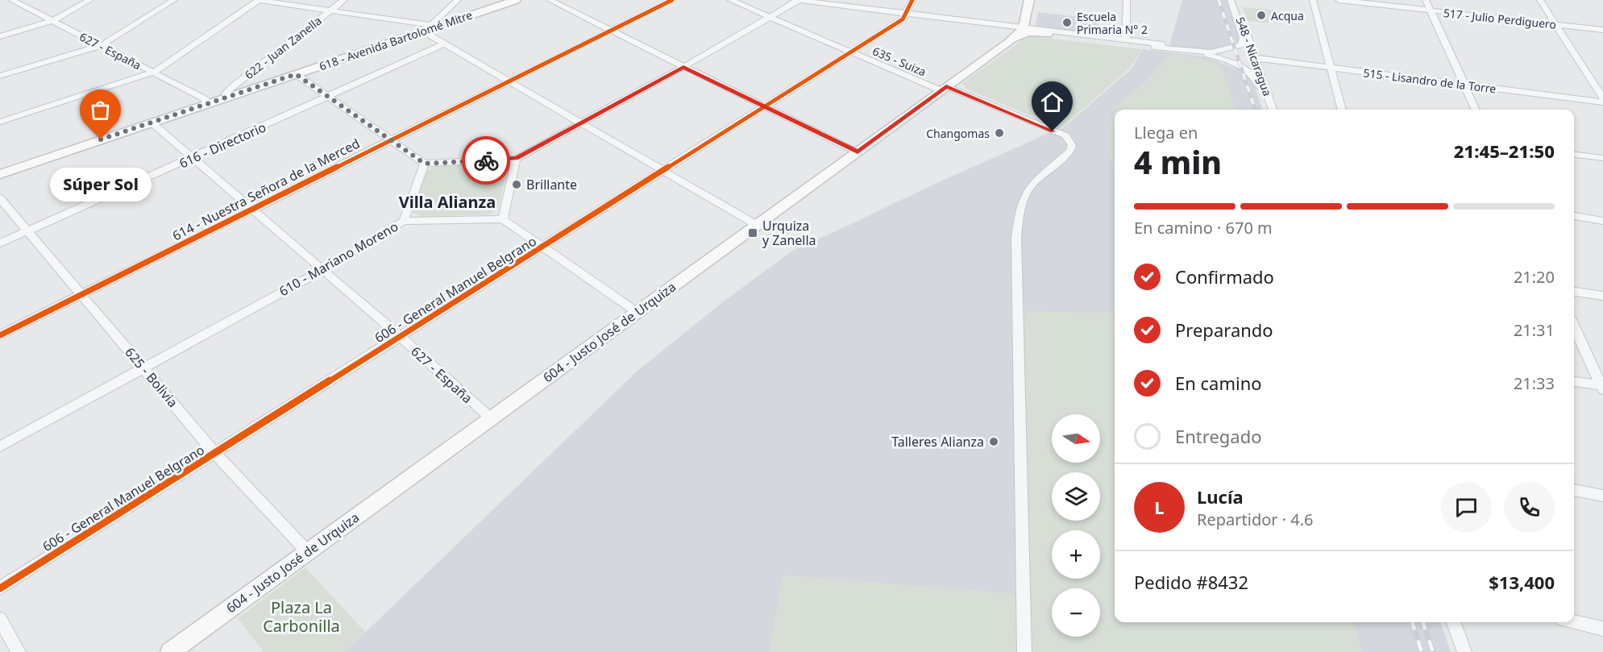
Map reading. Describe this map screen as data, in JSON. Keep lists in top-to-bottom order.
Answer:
{
  "streets": {
    "main road": ["618 - Avenida Bartolomé Mitre", "604 - Justo José de Urquiza"],
    "street": [
      "517 - Julio Perdiguero",
      "622 - Juan Zanella",
      "627 - España",
      "548 - Nicaragua",
      "635 - Suiza",
      "515 - Lisandro de la Torre",
      "616 - Directorio",
      "614 - Nuestra Señora de la Merced",
      "610 - Mariano Moreno",
      "606 - General Manuel Belgrano",
      "625 - Bolivia"
    ]
  },
  "crossings": [
    ["618 - Avenida Bartolomé Mitre", "622 - Juan Zanella"],
    ["618 - Avenida Bartolomé Mitre", "627 - España"],
    ["627 - España", "616 - Directorio"],
    ["627 - España", "614 - Nuestra Señora de la Merced"],
    ["627 - España", "610 - Mariano Moreno"],
    ["627 - España", "606 - General Manuel Belgrano"],
    ["627 - España", "604 - Justo José de Urquiza"],
    ["548 - Nicaragua", "515 - Lisandro de la Torre"],
    ["635 - Suiza", "606 - General Manuel Belgrano"],
    ["635 - Suiza", "604 - Justo José de Urquiza"],
    ["616 - Directorio", "625 - Bolivia"],
    ["614 - Nuestra Señora de la Merced", "625 - Bolivia"],
    ["610 - Mariano Moreno", "625 - Bolivia"],
    ["606 - General Manuel Belgrano", "625 - Bolivia"],
    ["604 - Justo José de Urquiza", "625 - Bolivia"]
  ],
  "districts": ["Villa Alianza"],
  "parks": ["Plaza La Carbonilla"],
  "places": {
    "other": [
      "Acqua",
      "Escuela Primaria N° 2",
      "Changomas",
      "Súper Sol",
      "Brillante",
      "Talleres Alianza"
    ],
    "transit": ["Urquiza y Zanella"]
  },
  "north": "right",
  "page": {
    "heading": ["4 min", "Llega en", "21:45–21:50"],
    "panel": [
      "Lucía",
      "Repartidor · 4.6",
      "Pedido #8432",
      "$13,400"
    ],
    "bubble": "Súper Sol",
    "bar": "En camino · 670 m",
    "list": [
      ["Confirmado", "21:20"],
      ["Preparando", "21:31"],
      ["En camino", "21:33"],
      "Entregado"
    ],
    "map_buttons": ["+", "−"],
    "round": "L"
  }
}
